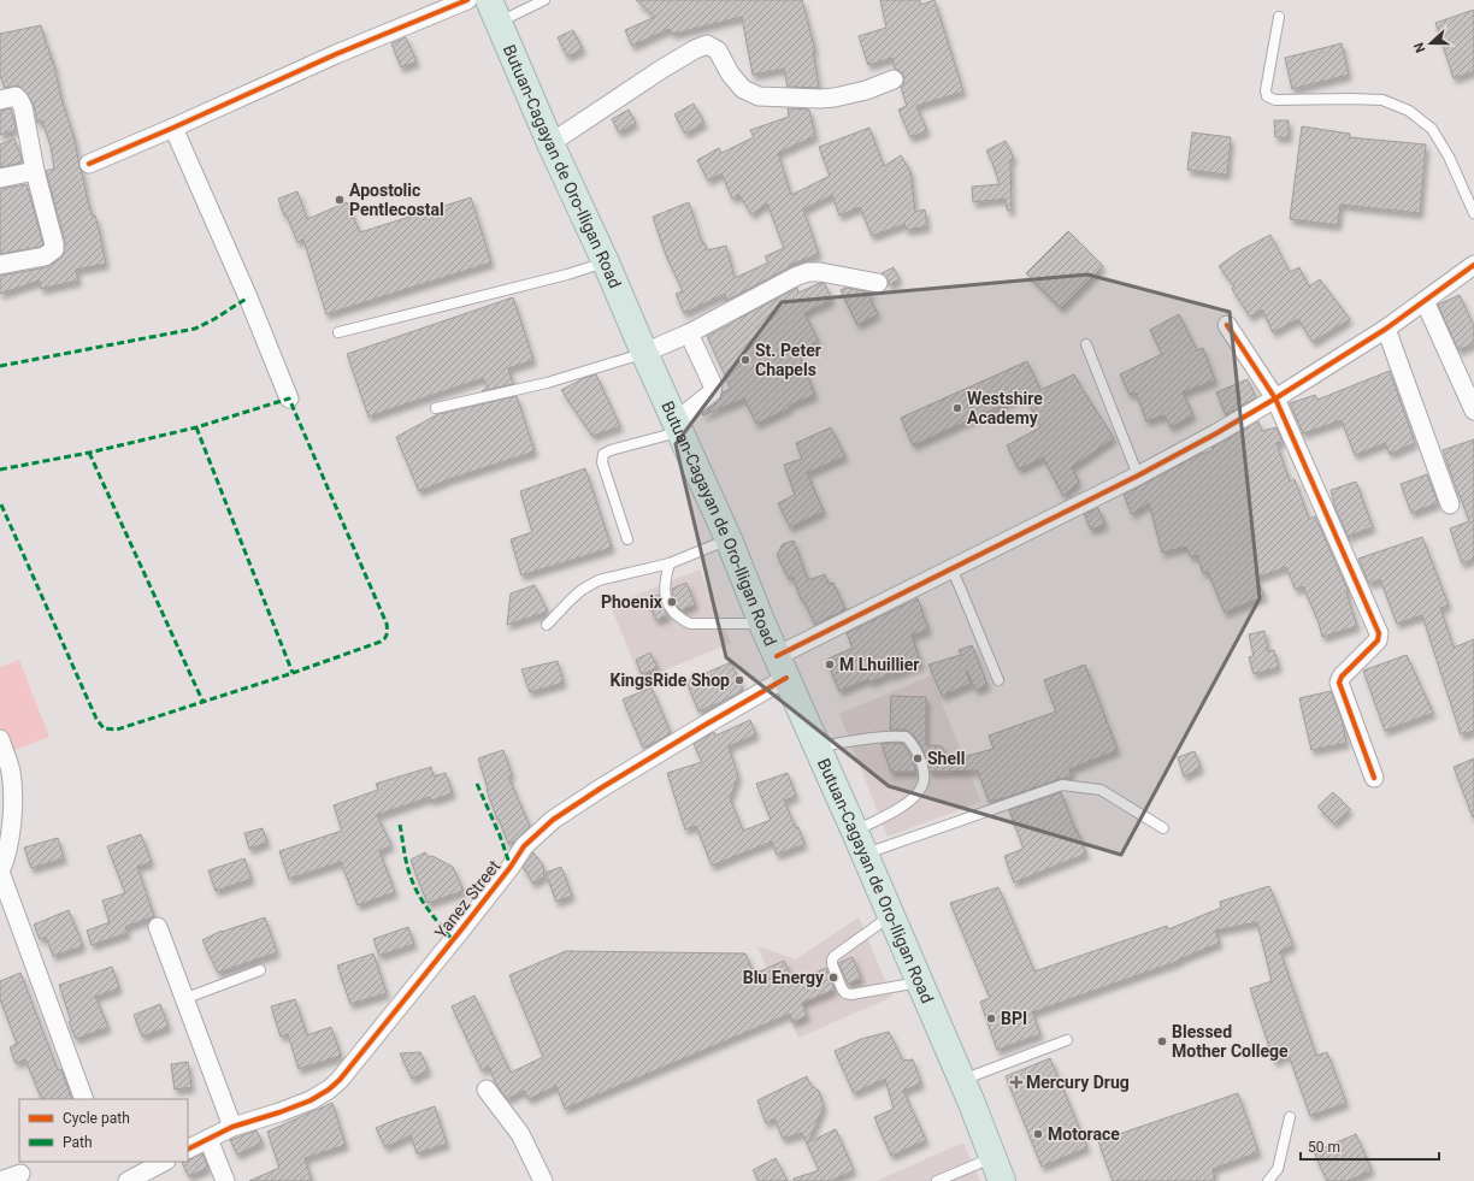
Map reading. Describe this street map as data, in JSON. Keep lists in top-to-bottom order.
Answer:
{
  "streets": {
    "highway": ["Butuan-Cagayan de Oro-Iligan Road"],
    "street": ["Yanez Street"]
  },
  "crossings": [
    ["Butuan-Cagayan de Oro-Iligan Road", "Yanez Street"]
  ],
  "places": {
    "other": [
      "Apostolic Pentlecostal",
      "St. Peter Chapels",
      "Westshire Academy",
      "Phoenix",
      "M Lhuillier",
      "KingsRide Shop",
      "Shell",
      "Blu Energy",
      "BPI",
      "Blessed Mother College",
      "Motorace"
    ],
    "health": ["Mercury Drug"]
  },
  "legend": ["Cycle path", "Path"],
  "scale_bar": "50 m",
  "north": "left"
}
